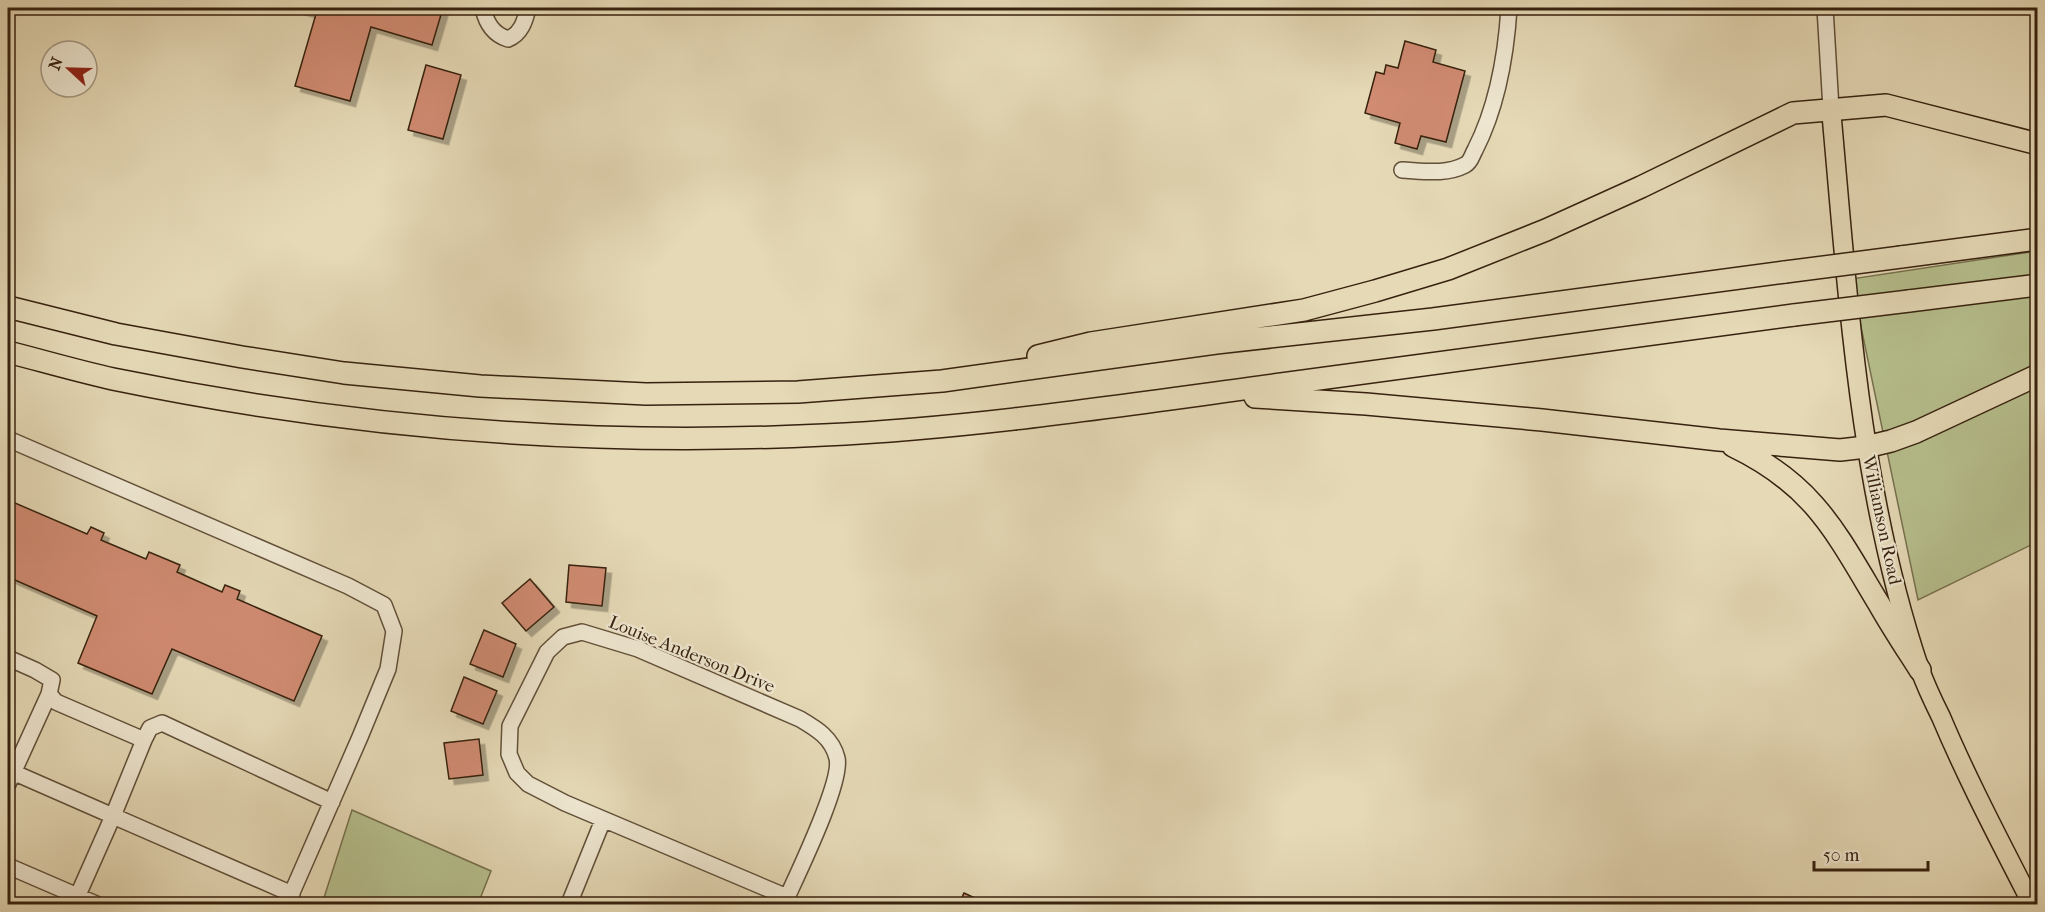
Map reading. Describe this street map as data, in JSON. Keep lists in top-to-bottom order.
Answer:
{
  "streets": {
    "main road": ["Williamson Road"],
    "street": ["Louise Anderson Drive"]
  },
  "scale_bar": "50 m",
  "north": "left"
}
